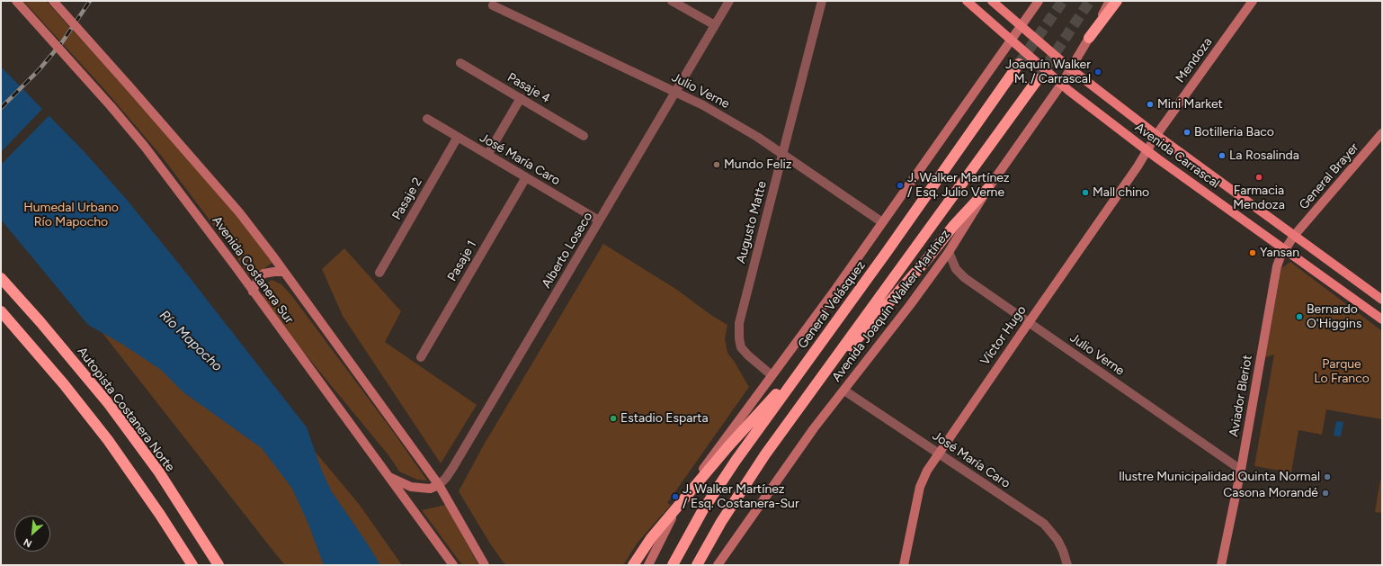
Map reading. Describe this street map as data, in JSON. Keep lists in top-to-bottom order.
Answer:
{
  "streets": {
    "highway": ["General Velásquez", "Autopista Costanera Norte"],
    "main road": [
      "Mendoza",
      "Avenida Carrascal",
      "General Brayer",
      "Avenida Costanera Sur",
      "Avenida Joaquín Walker Martínez",
      "Víctor Hugo",
      "Aviador Bleriot"
    ],
    "street": [
      "Pasaje 4",
      "Julio Verne",
      "José María Caro",
      "Pasaje 2",
      "Augusto Matte",
      "Alberto Loseco",
      "Pasaje 1"
    ]
  },
  "crossings": [
    ["Mendoza", "Avenida Carrascal"],
    ["Mendoza", "Víctor Hugo"],
    ["Julio Verne", "Augusto Matte"],
    ["Julio Verne", "Alberto Loseco"],
    ["Julio Verne", "Avenida Joaquín Walker Martínez"],
    ["Julio Verne", "Víctor Hugo"],
    ["Julio Verne", "Aviador Bleriot"],
    ["Avenida Carrascal", "General Brayer"],
    ["Avenida Carrascal", "Avenida Joaquín Walker Martínez"],
    ["Avenida Carrascal", "Víctor Hugo"],
    ["Avenida Carrascal", "Aviador Bleriot"],
    ["José María Caro", "Pasaje 2"],
    ["José María Caro", "Alberto Loseco"],
    ["José María Caro", "Pasaje 1"],
    ["José María Caro", "Avenida Joaquín Walker Martínez"],
    ["José María Caro", "Víctor Hugo"],
    ["General Brayer", "Aviador Bleriot"],
    ["Alberto Loseco", "Avenida Costanera Sur"]
  ],
  "water": ["Río Mapocho"],
  "parks": ["Humedal Urbano Río Mapocho", "Parque Lo Franco"],
  "places": [
    "Joaquín Walker M. / Carrascal",
    "Mini Market",
    "Botilleria Baco",
    "La Rosalinda",
    "Mundo Feliz",
    "Farmacia Mendoza",
    "J. Walker Martínez / Esq. Julio Verne",
    "Mall chino",
    "Yansan",
    "Bernardo O'Higgins",
    "Estadio Esparta",
    "Ilustre Municipalidad Quinta Normal",
    "Casona Morandé",
    "J. Walker Martínez / Esq. Costanera-Sur"
  ],
  "north": "bottom left"
}
